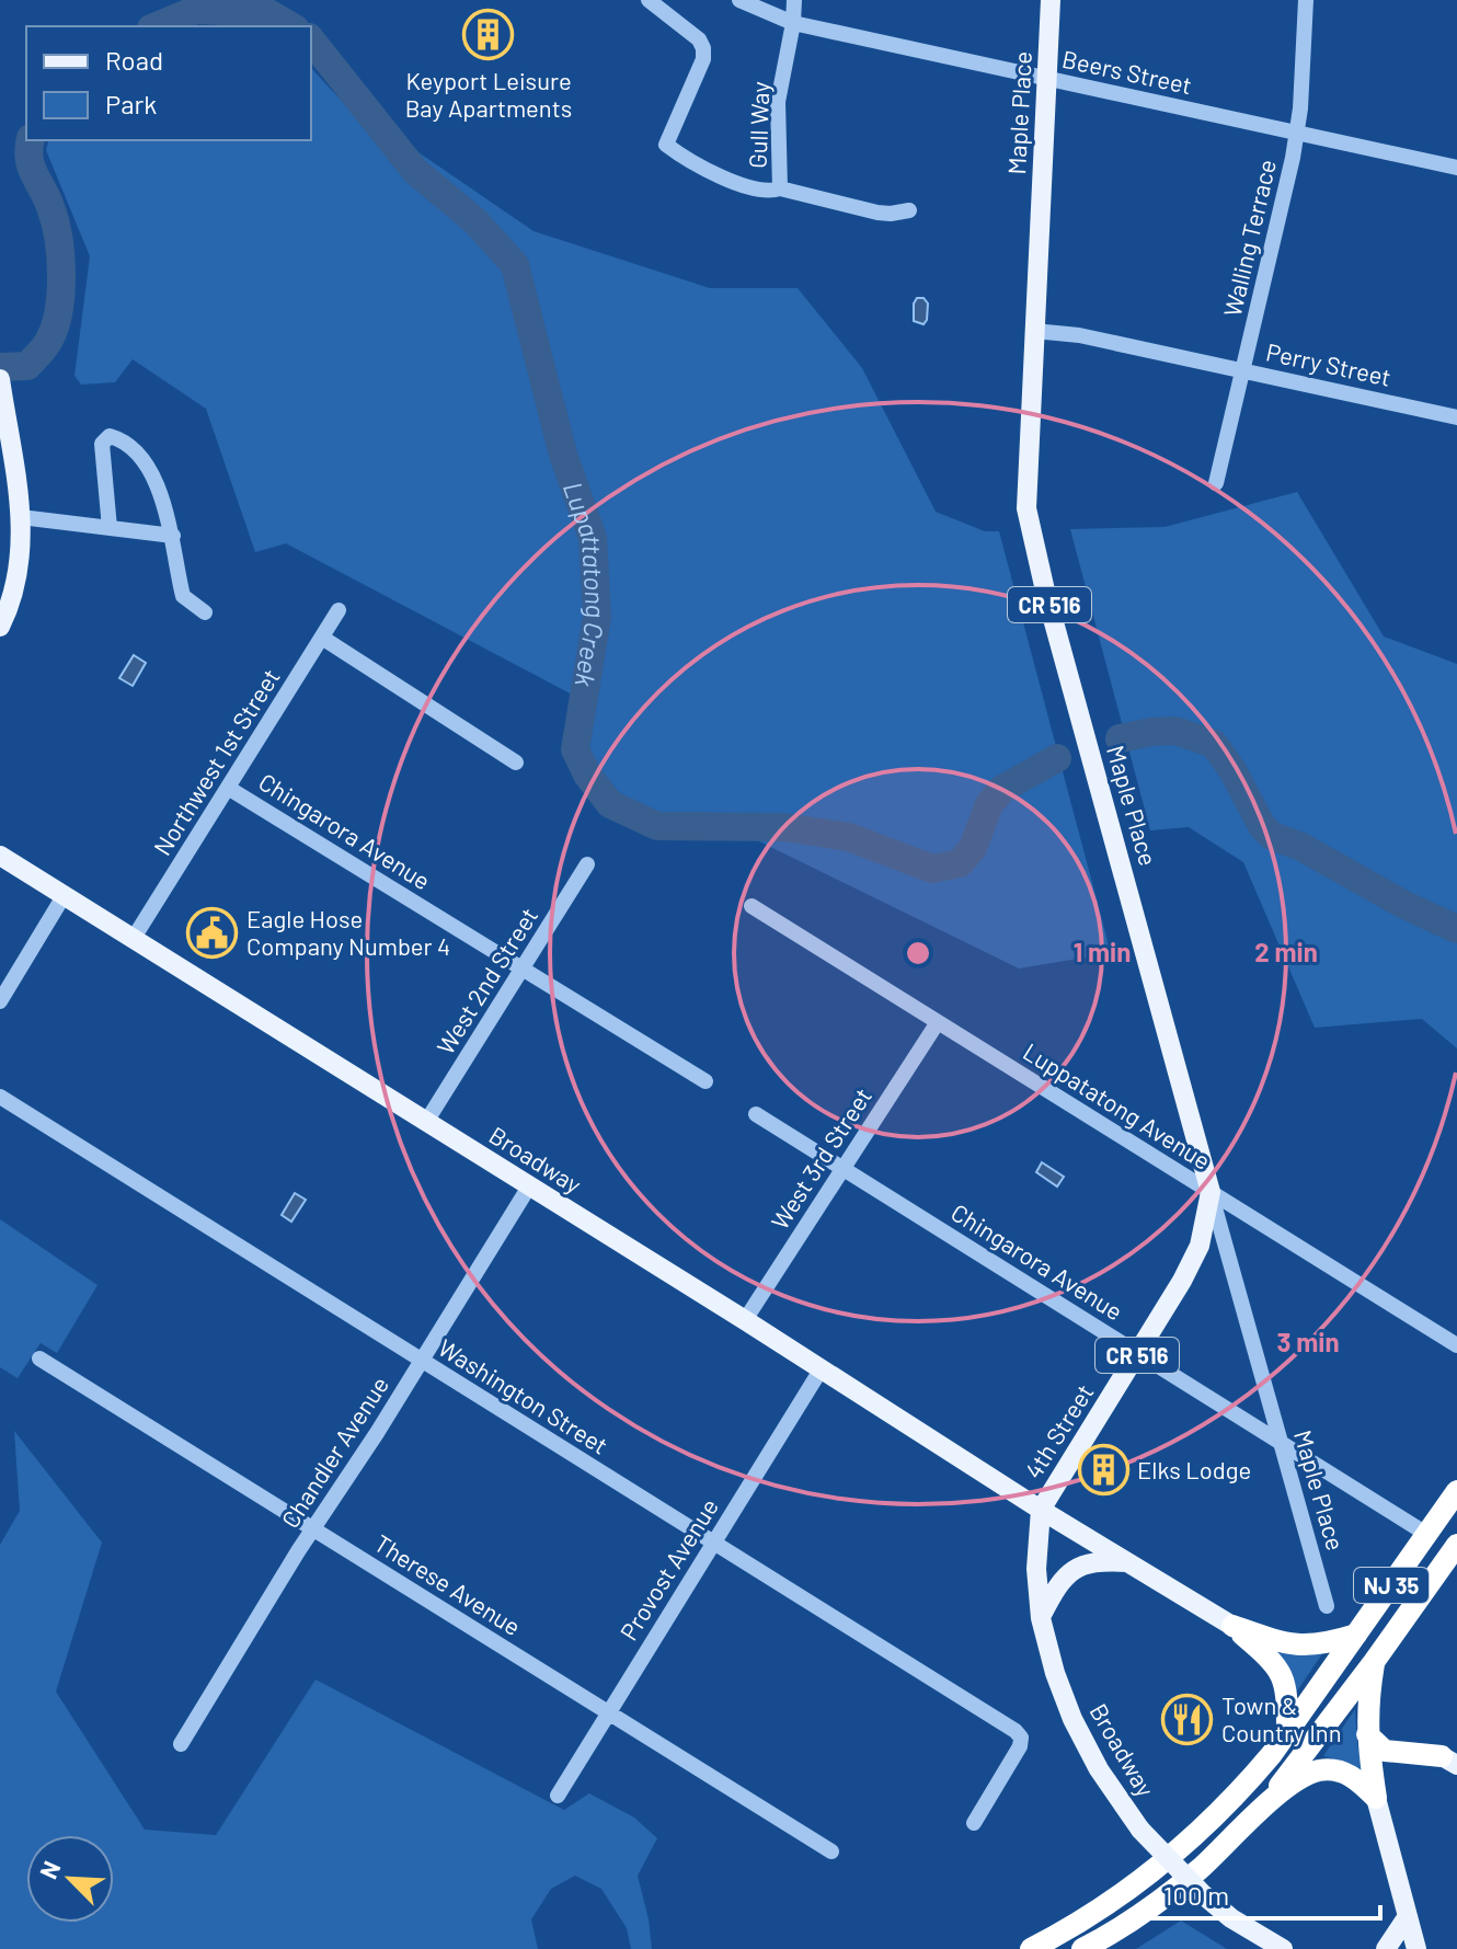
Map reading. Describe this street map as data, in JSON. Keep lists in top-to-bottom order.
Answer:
{
  "streets": {
    "highway": ["NJ 35"],
    "main road": [
      "Maple Place",
      "CR 516",
      "Broadway",
      "4th Street"
    ],
    "street": [
      "Beers Street",
      "Gull Way",
      "Walling Terrace",
      "Perry Street",
      "Northwest 1st Street",
      "Chingarora Avenue",
      "West 2nd Street",
      "Luppatatong Avenue",
      "West 3rd Street",
      "Washington Street",
      "Chandler Avenue",
      "Provost Avenue",
      "Therese Avenue"
    ]
  },
  "crossings": [
    ["Beers Street", "Maple Place"],
    ["Beers Street", "Gull Way"],
    ["Beers Street", "Walling Terrace"],
    ["Maple Place", "Perry Street"],
    ["Maple Place", "Chingarora Avenue"],
    ["Maple Place", "Luppatatong Avenue"],
    ["Maple Place", "4th Street"],
    ["Walling Terrace", "Perry Street"],
    ["Northwest 1st Street", "Chingarora Avenue"],
    ["Northwest 1st Street", "Broadway"],
    ["Chingarora Avenue", "West 2nd Street"],
    ["Chingarora Avenue", "West 3rd Street"],
    ["Chingarora Avenue", "4th Street"],
    ["Chingarora Avenue", "NJ 35"],
    ["West 2nd Street", "Broadway"],
    ["Luppatatong Avenue", "West 3rd Street"],
    ["Luppatatong Avenue", "4th Street"],
    ["West 3rd Street", "Broadway"],
    ["Broadway", "4th Street"],
    ["Broadway", "Chandler Avenue"],
    ["Broadway", "Provost Avenue"],
    ["Washington Street", "Chandler Avenue"],
    ["Washington Street", "Provost Avenue"],
    ["Chandler Avenue", "Therese Avenue"],
    ["Provost Avenue", "Therese Avenue"]
  ],
  "water": ["Lupattatong Creek"],
  "places": {
    "building": ["Keyport Leisure Bay Apartments", "Elks Lodge"],
    "public building": ["Eagle Hose Company Number 4"],
    "restaurant": ["Town & Country Inn"]
  },
  "legend": ["Road", "Park"],
  "scale_bar": "100 m",
  "north": "top left",
  "rings": ["1 min", "2 min", "3 min"]
}
